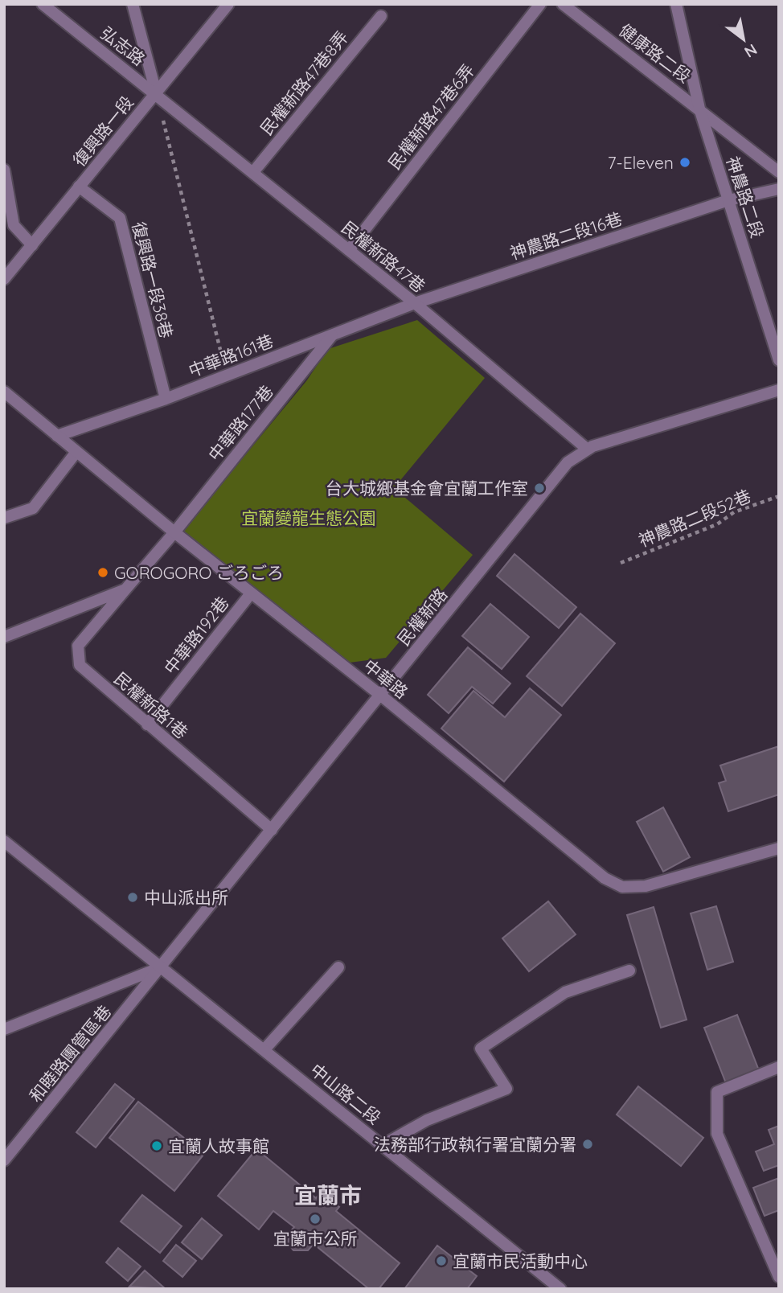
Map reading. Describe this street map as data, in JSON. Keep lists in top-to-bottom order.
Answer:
{
  "streets": {
    "street": [
      "弘志路",
      "健康路二段",
      "民權新路47巷8弄",
      "民權新路47巷6弄",
      "復興路一段",
      "神農路二段",
      "神農路二段16巷",
      "民權新路47巷",
      "復興路一段38巷",
      "中華路161巷",
      "中華路177巷",
      "民權新路",
      "中華路192巷",
      "中華路",
      "民權新路1巷",
      "和睦路團管區巷",
      "中山路二段"
    ],
    "path": ["神農路二段52巷"]
  },
  "crossings": [
    ["弘志路", "復興路一段"],
    ["弘志路", "民權新路47巷"],
    ["健康路二段", "神農路二段"],
    ["民權新路47巷8弄", "民權新路47巷"],
    ["民權新路47巷6弄", "民權新路47巷"],
    ["復興路一段", "民權新路47巷"],
    ["復興路一段", "復興路一段38巷"],
    ["神農路二段", "神農路二段16巷"],
    ["神農路二段16巷", "民權新路47巷"],
    ["神農路二段16巷", "中華路161巷"],
    ["民權新路47巷", "中華路161巷"],
    ["民權新路47巷", "民權新路"],
    ["復興路一段38巷", "中華路161巷"],
    ["中華路161巷", "中華路177巷"],
    ["中華路161巷", "中華路"],
    ["中華路177巷", "中華路"],
    ["中華路177巷", "民權新路1巷"],
    ["民權新路", "中華路"],
    ["民權新路", "民權新路1巷"],
    ["民權新路", "和睦路團管區巷"],
    ["民權新路", "中山路二段"],
    ["中華路192巷", "中華路"],
    ["中華路192巷", "民權新路1巷"],
    ["和睦路團管區巷", "中山路二段"]
  ],
  "districts": ["宜蘭市"],
  "parks": ["宜蘭變龍生態公園"],
  "places": [
    "7-Eleven",
    "台大城鄉基金會宜蘭工作室",
    "GOROGORO ごろごろ",
    "中山派出所",
    "法務部行政執行署宜蘭分署",
    "宜蘭人故事館",
    "宜蘭市公所",
    "宜蘭市民活動中心"
  ],
  "north": "bottom right"
}
